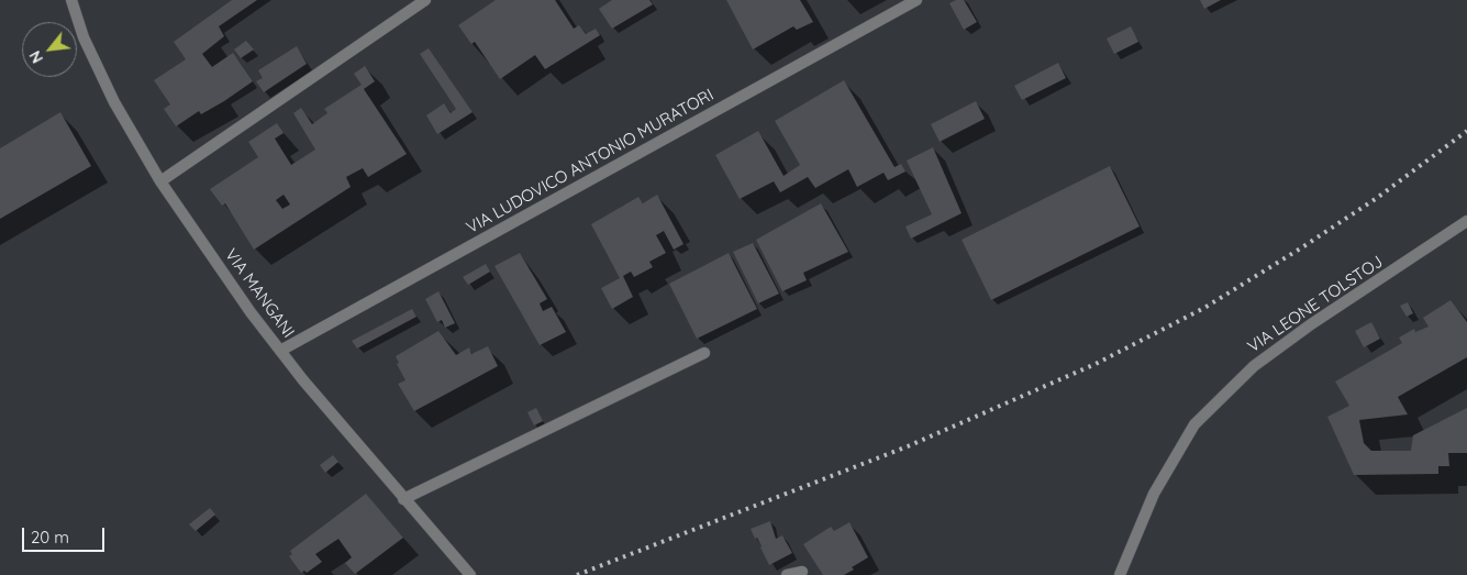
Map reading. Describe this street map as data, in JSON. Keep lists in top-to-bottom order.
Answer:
{
  "streets": {
    "street": ["VIA LUDOVICO ANTONIO MURATORI", "VIA MANGANI", "VIA LEONE TOLSTOJ"]
  },
  "crossings": [
    ["VIA LUDOVICO ANTONIO MURATORI", "VIA MANGANI"]
  ],
  "scale_bar": "20 m",
  "north": "bottom left"
}
